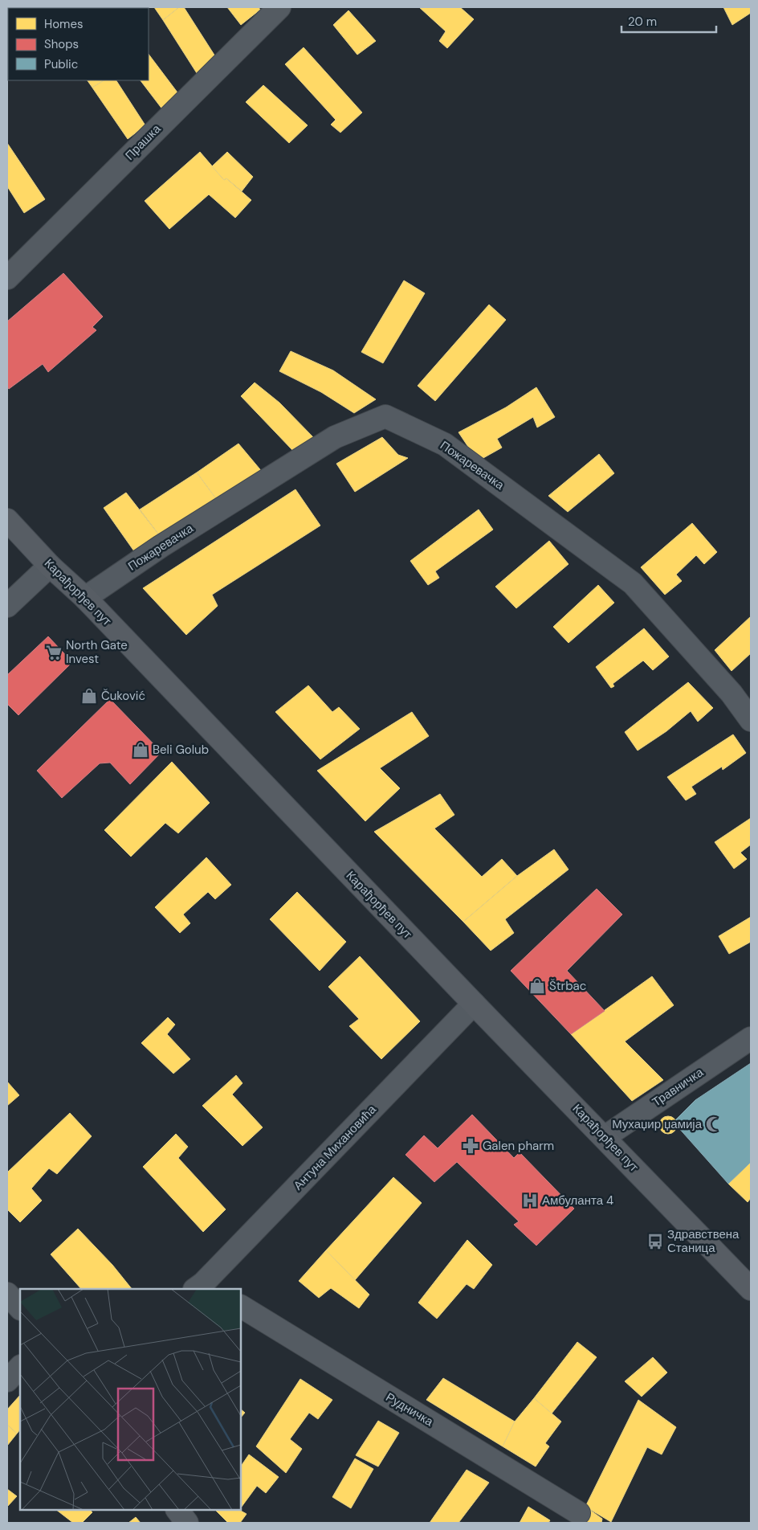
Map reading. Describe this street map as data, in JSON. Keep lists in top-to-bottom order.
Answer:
{
  "streets": {
    "main road": ["Карађорђев пут"],
    "street": [
      "Прашка",
      "Пожаревачка",
      "Травничка",
      "Антуна Михановића",
      "Рудничка"
    ]
  },
  "crossings": [
    ["Пожаревачка", "Карађорђев пут"],
    ["Карађорђев пут", "Травничка"],
    ["Карађорђев пут", "Антуна Михановића"]
  ],
  "places": {
    "supermarket": ["North Gate Invest"],
    "shop": ["Čuković", "Beli Golub", "Štrbac"],
    "mosque": ["Мухаџир џамија"],
    "pharmacy": ["Galen pharm"],
    "hospital": ["Амбуланта 4"],
    "bus stop": ["Здравствена Станица"]
  },
  "legend": ["Homes", "Shops", "Public"],
  "scale_bar": "20 m"
}
